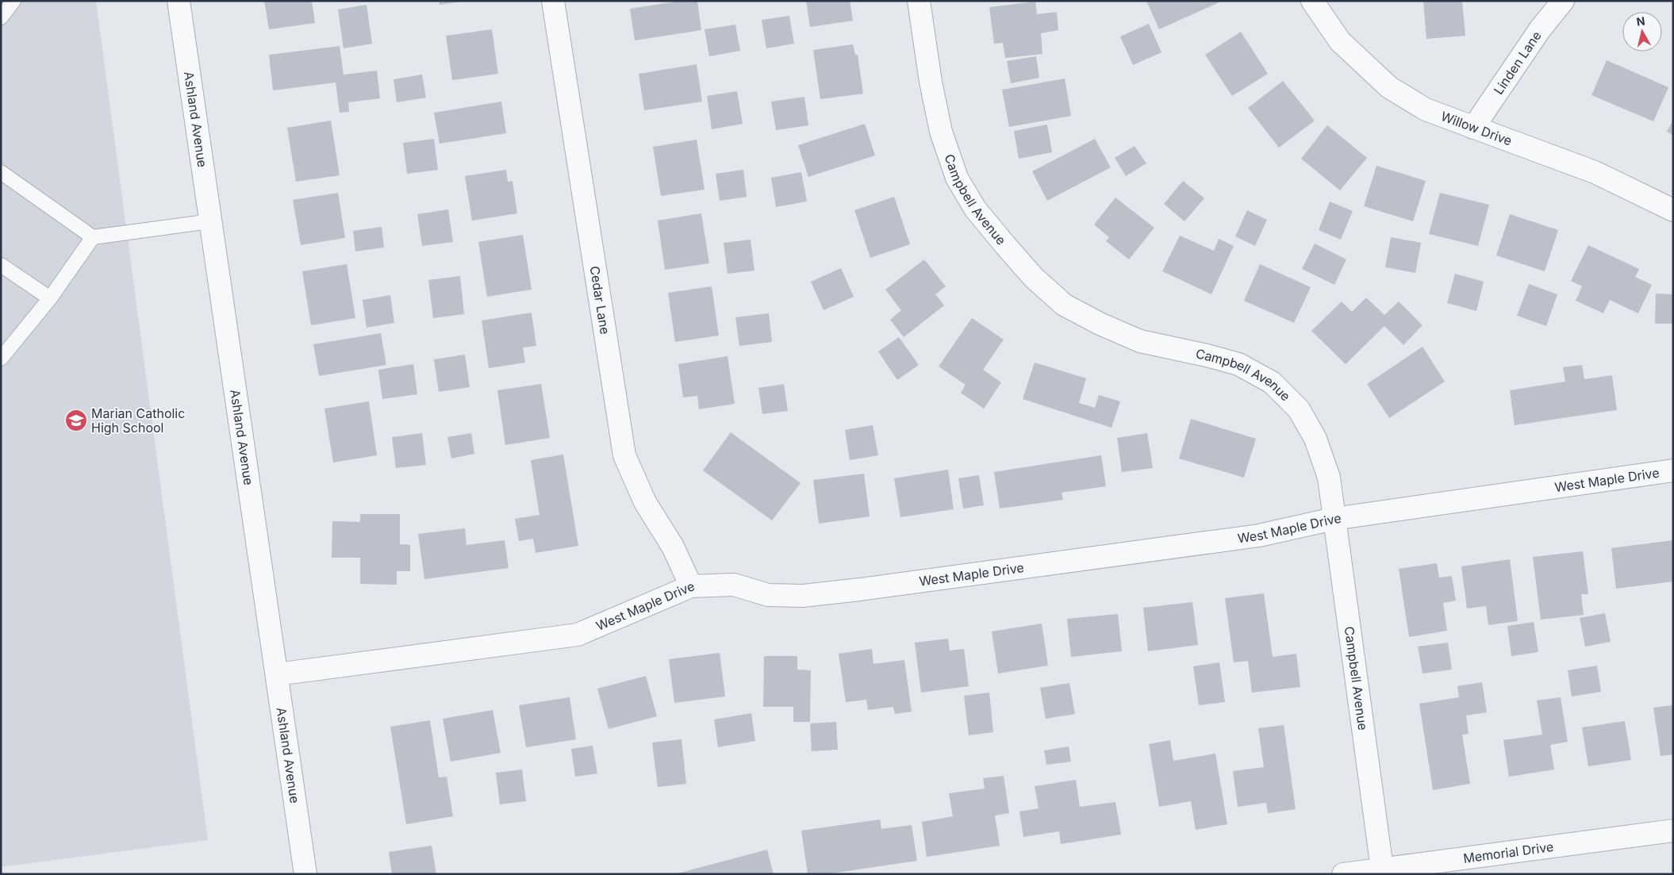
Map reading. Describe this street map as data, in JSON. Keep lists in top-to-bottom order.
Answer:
{
  "streets": {
    "street": [
      "Linden Lane",
      "Ashland Avenue",
      "Willow Drive",
      "Campbell Avenue",
      "Cedar Lane",
      "West Maple Drive",
      "Memorial Drive"
    ]
  },
  "crossings": [
    ["Linden Lane", "Willow Drive"],
    ["Ashland Avenue", "West Maple Drive"],
    ["Campbell Avenue", "West Maple Drive"],
    ["Campbell Avenue", "Memorial Drive"],
    ["Cedar Lane", "West Maple Drive"]
  ],
  "places": {
    "school or university": ["Marian Catholic High School"]
  },
  "north": "top"
}
